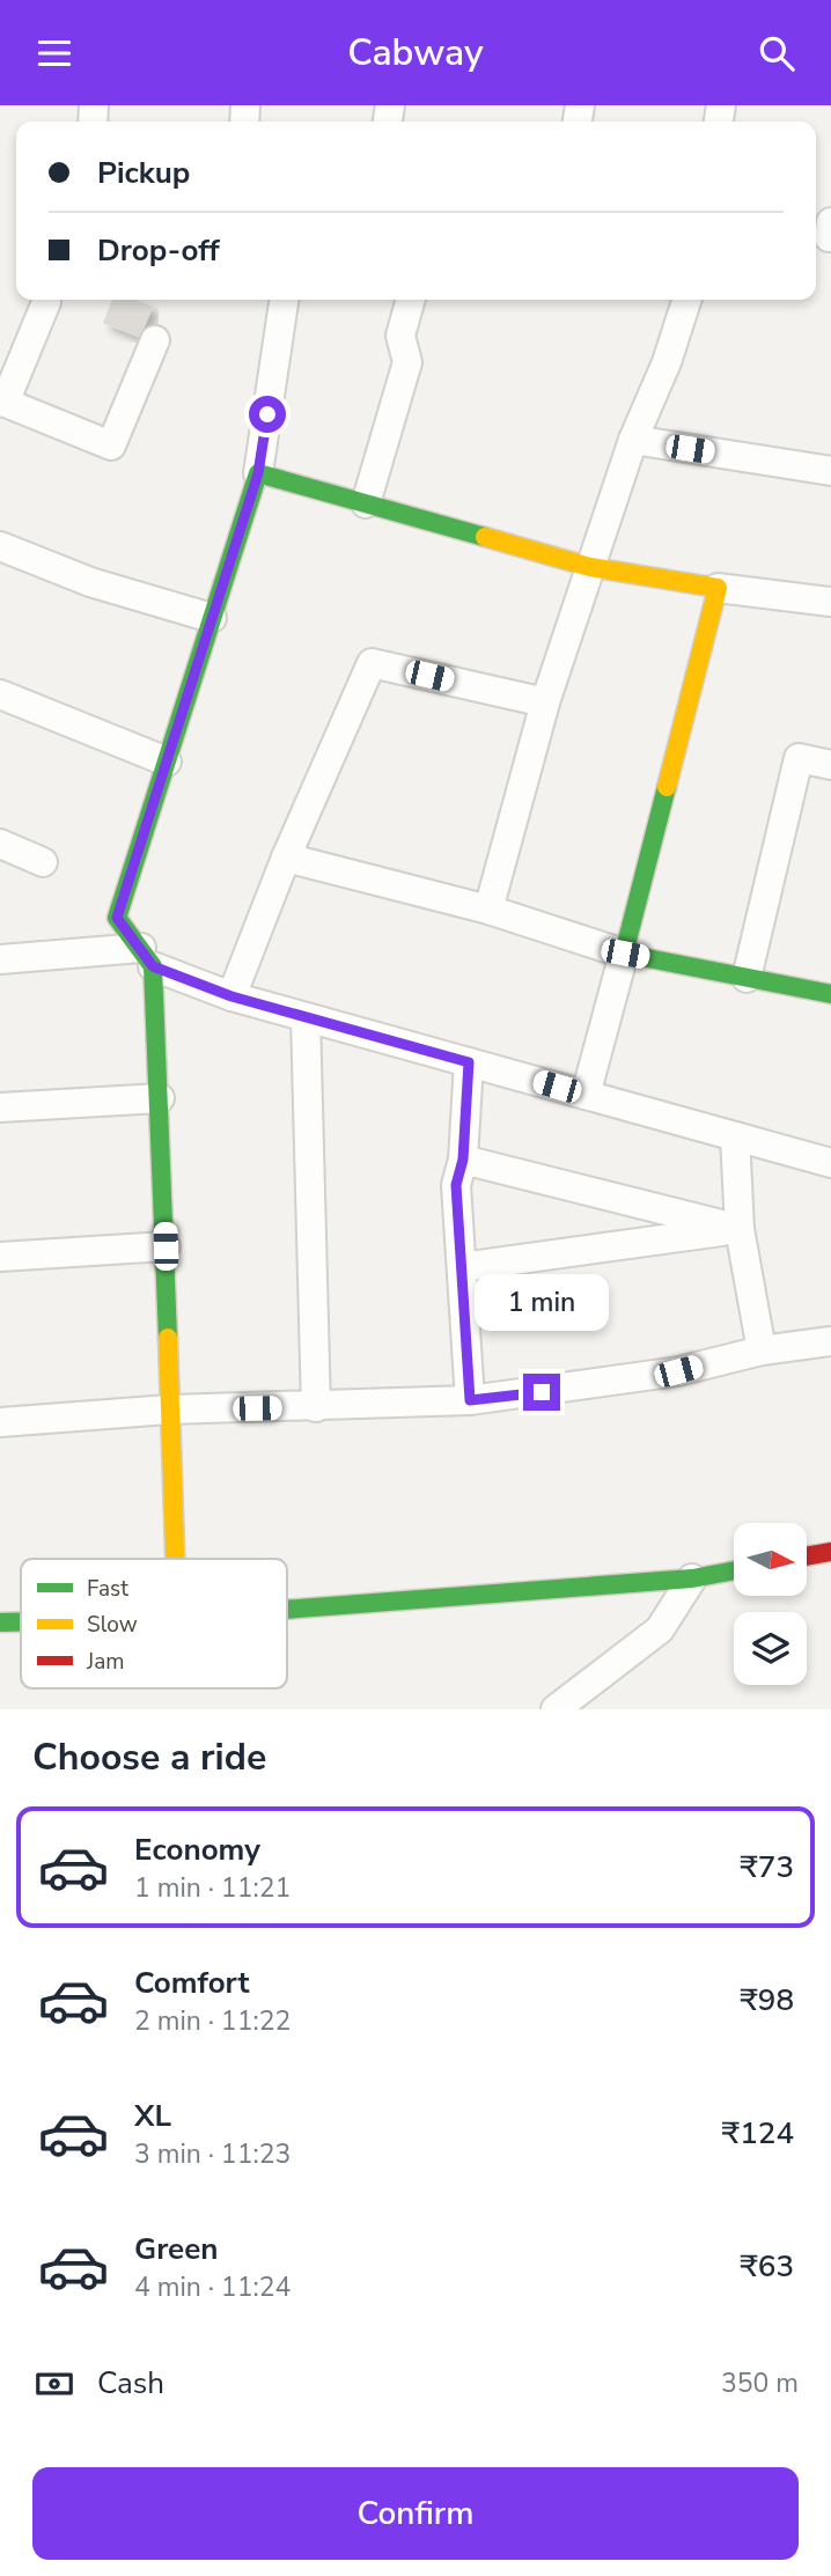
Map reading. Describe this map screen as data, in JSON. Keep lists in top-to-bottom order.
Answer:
{
  "legend": ["Fast", "Slow", "Jam"],
  "north": "right",
  "page": {
    "header": "Cabway",
    "banner": ["Pickup", "Drop-off"],
    "bubble": "1 min",
    "heading": "Choose a ride",
    "list": [
      {
        "name": "Economy",
        "note": "1 min · 11:21",
        "value": "₹73"
      },
      {
        "name": "Comfort",
        "note": "2 min · 11:22",
        "value": "₹98"
      },
      {
        "name": "XL",
        "note": "3 min · 11:23",
        "value": "₹124"
      },
      {
        "name": "Green",
        "note": "4 min · 11:24",
        "value": "₹63"
      }
    ],
    "pay": ["Cash", "350 m"],
    "buttons": "Confirm"
  }
}
